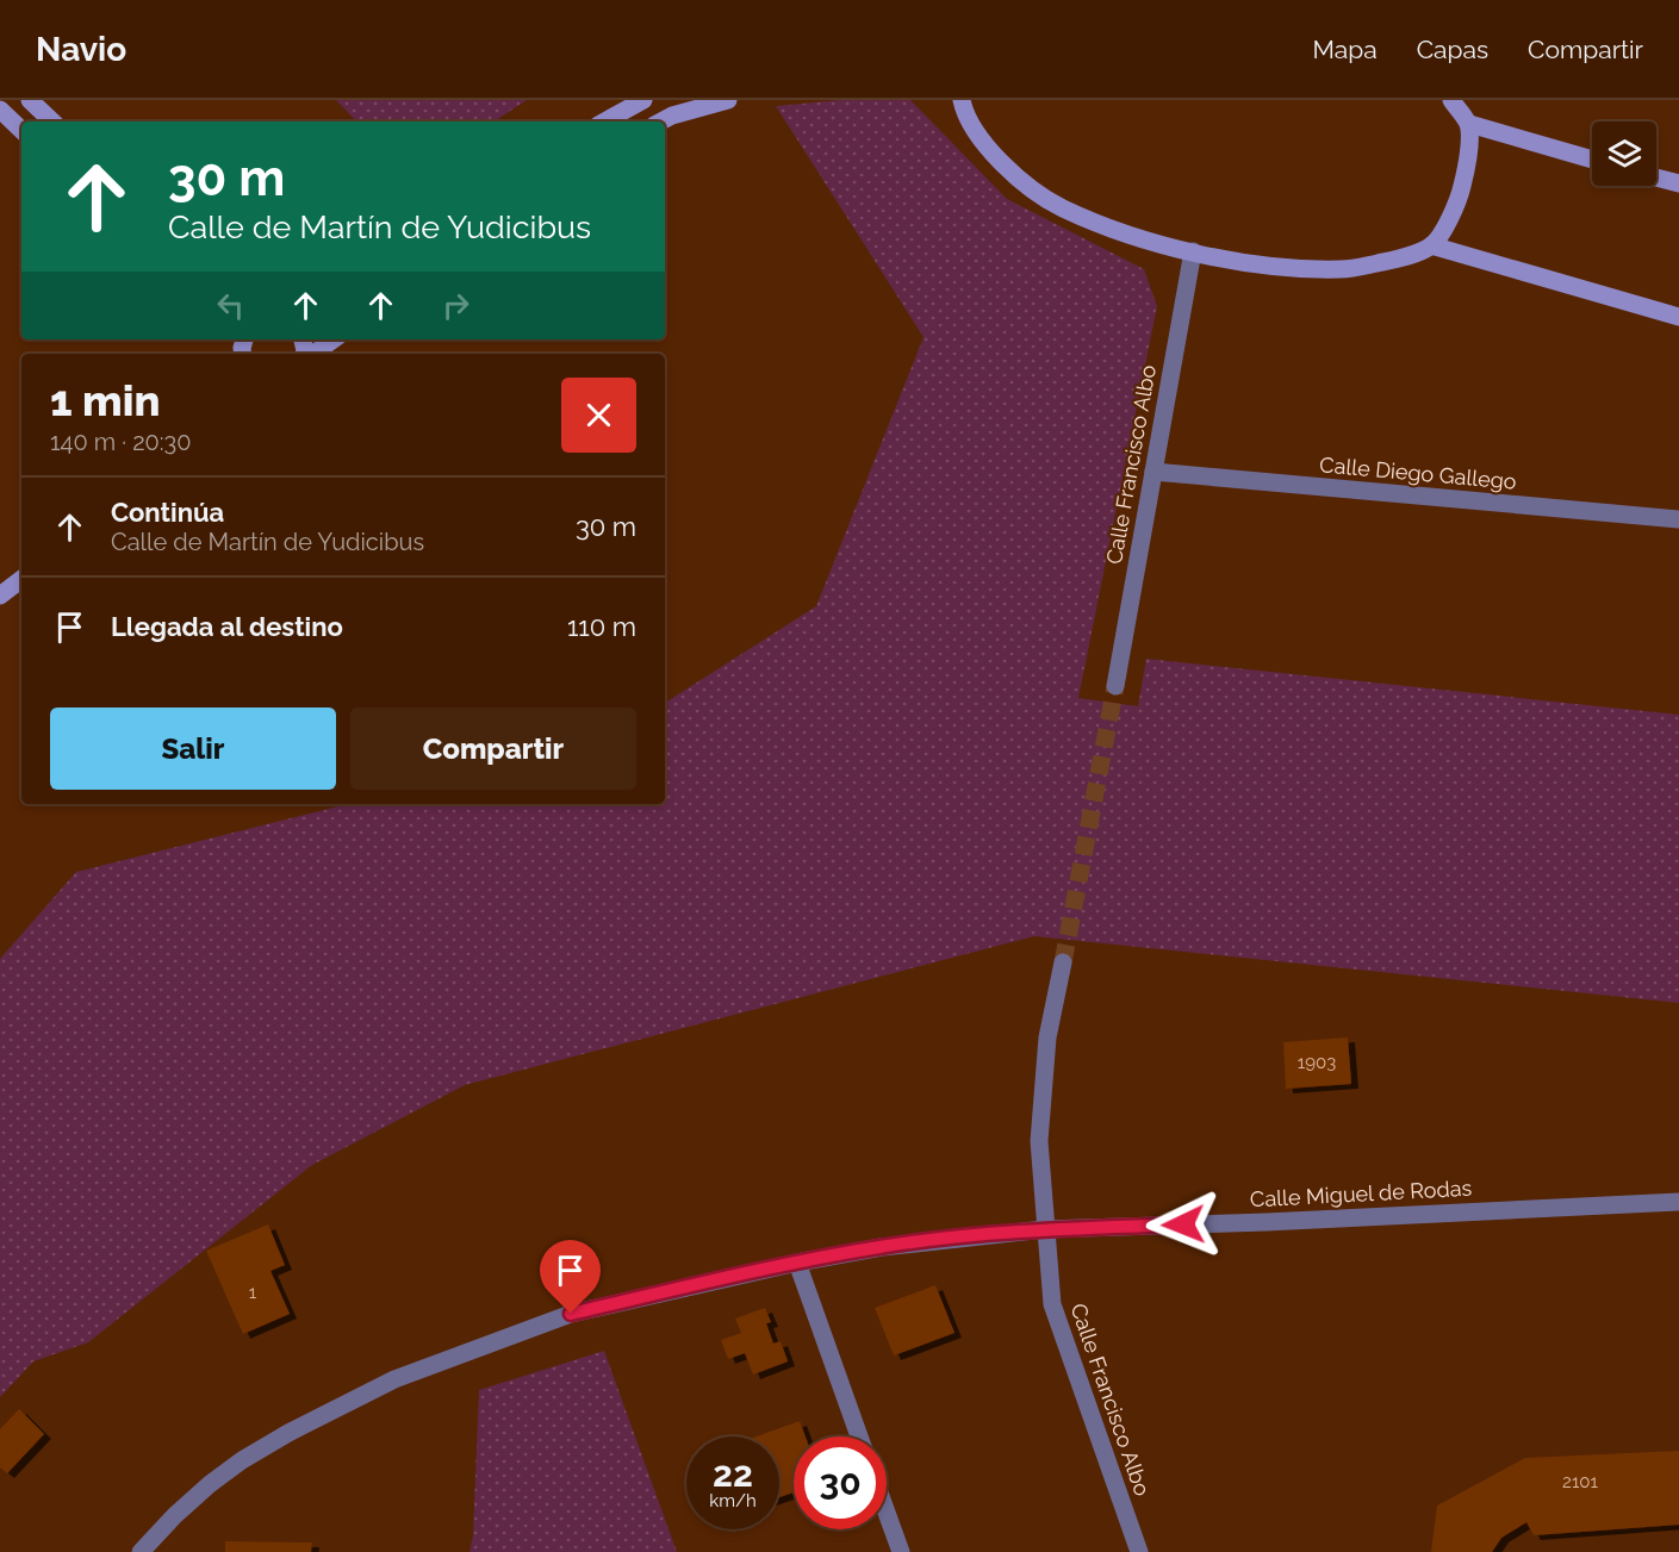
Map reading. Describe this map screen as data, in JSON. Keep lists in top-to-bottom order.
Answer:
{
  "streets": {
    "street": ["Calle Francisco Albo", "Calle Diego Gallego", "Calle Miguel de Rodas"]
  },
  "crossings": [
    ["Calle Francisco Albo", "Calle Diego Gallego"],
    ["Calle Francisco Albo", "Calle Miguel de Rodas"]
  ],
  "house_numbers": ["1903", "1", "2101"],
  "page": {
    "header": "Navio",
    "nav": ["Mapa", "Capas", "Compartir"],
    "turn": ["30 m", "Calle de Martín de Yudicibus"],
    "heading": ["1 min", "140 m · 20:30"],
    "list": [
      {
        "name": "Continúa",
        "note": "Calle de Martín de Yudicibus",
        "value": "30 m"
      },
      {
        "name": "Llegada al destino",
        "value": "110 m"
      }
    ],
    "buttons": ["Salir", "Compartir"],
    "speed": "22 km/h",
    "limit": "30"
  }
}
